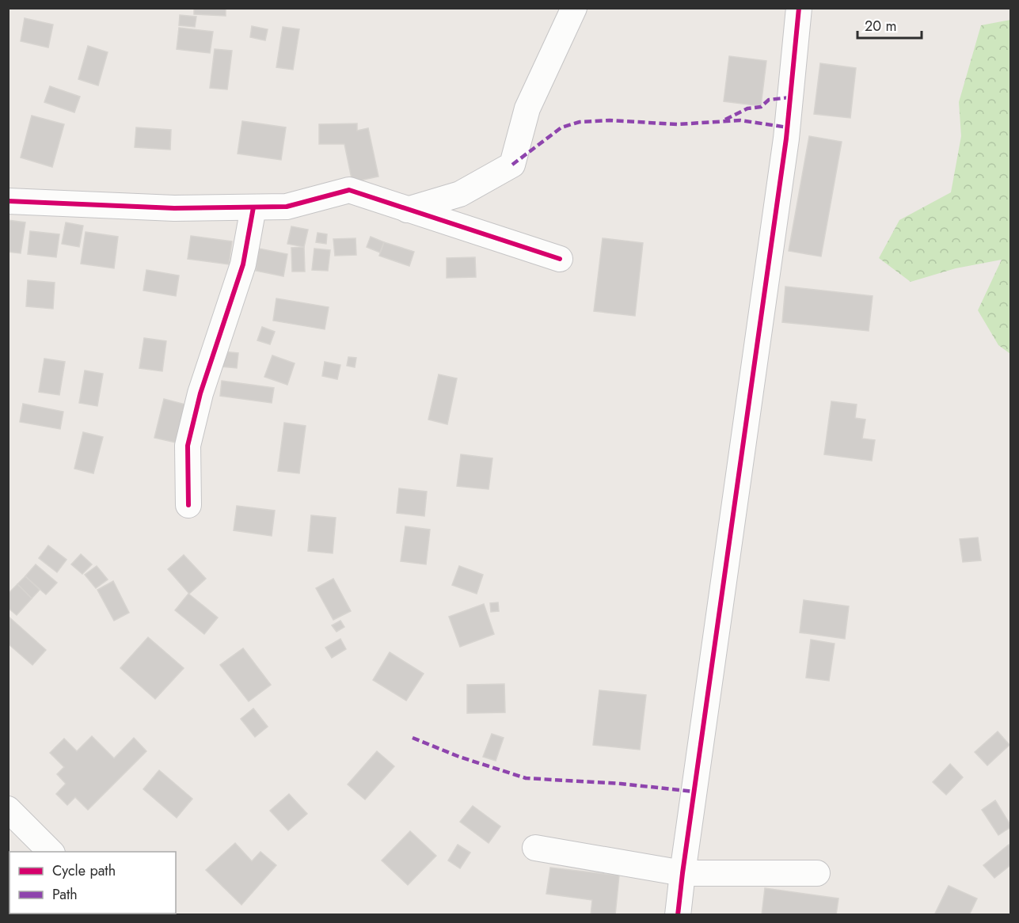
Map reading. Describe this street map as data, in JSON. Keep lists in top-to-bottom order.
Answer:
{
  "legend": ["Cycle path", "Path"],
  "scale_bar": "20 m"
}
